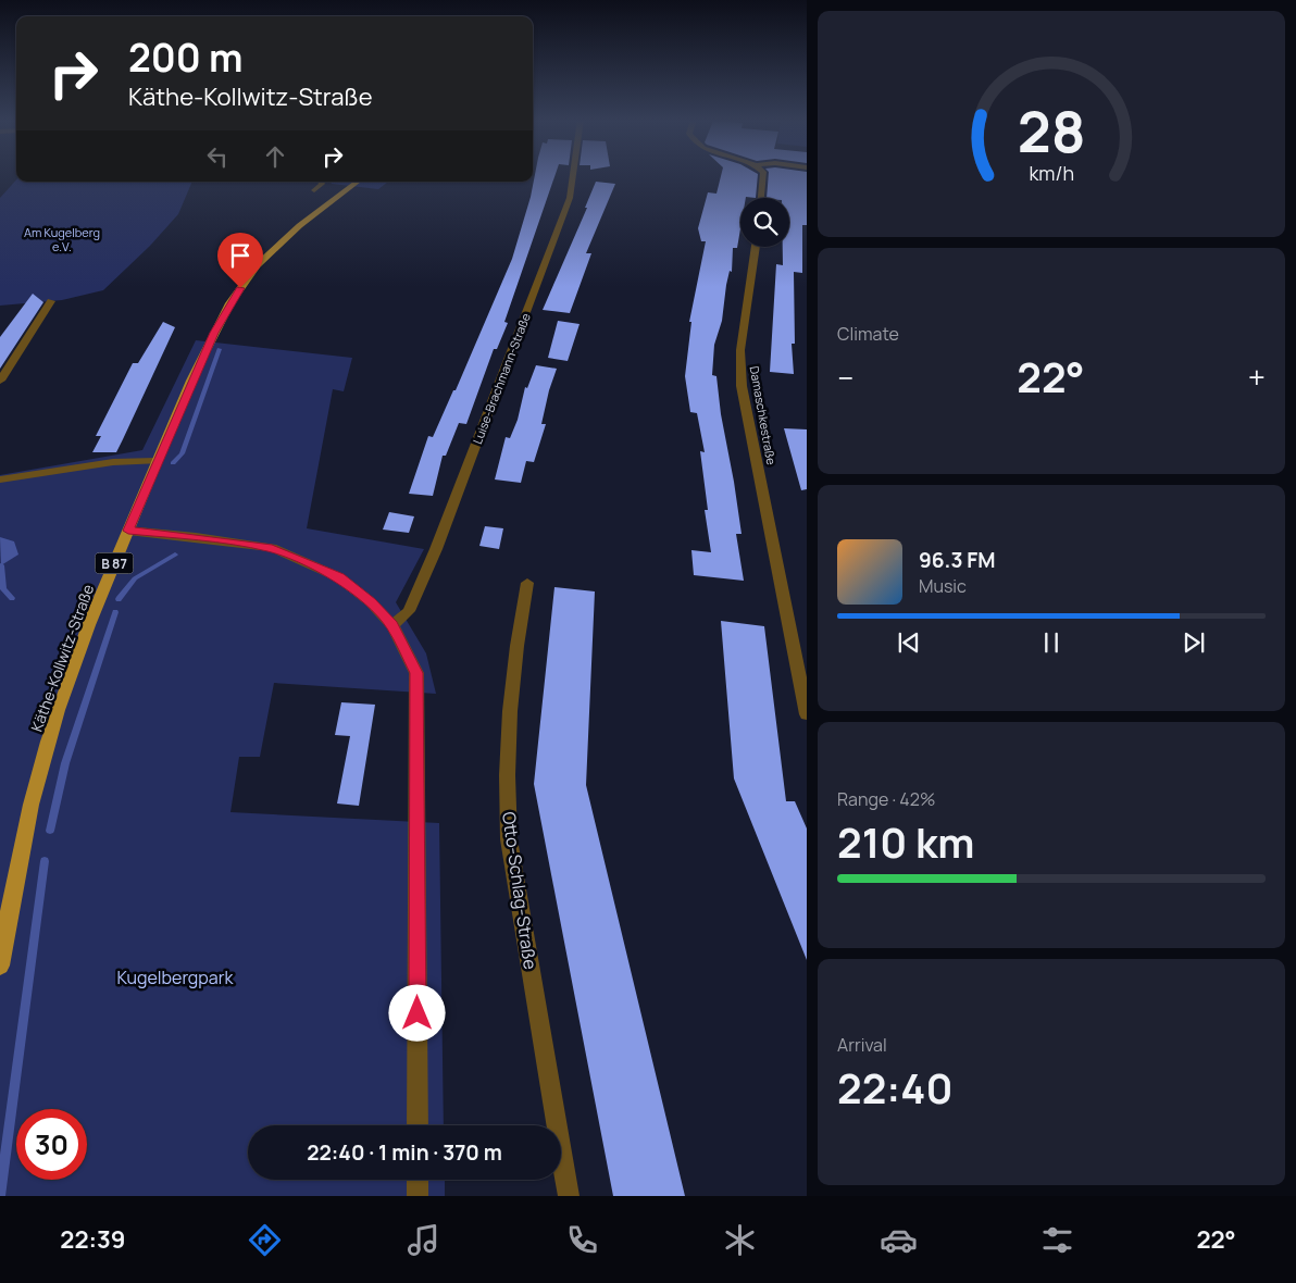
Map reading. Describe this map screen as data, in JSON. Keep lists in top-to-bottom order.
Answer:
{
  "streets": {
    "main road": ["B 87", "Käthe-Kollwitz-Straße"],
    "street": ["Luise-Brachmann-Straße", "Damaschkestraße", "Otto-Schlag-Straße"]
  },
  "parks": ["Am Kugelberg e.V.", "Kugelbergpark"],
  "page": {
    "turn": ["200 m", "Käthe-Kollwitz-Straße"],
    "tile": [
      "Climate",
      ["Range · 42%", "210 km"],
      ["Arrival", "22:40"]
    ],
    "heat": ["−", "22°", "+"],
    "song": ["96.3 FM", "Music"],
    "limit": "30",
    "trip": "22:40 · 1 min · 370 m",
    "tabs": ["22:39", "22°"],
    "gauge": ["28", "km/h"]
  }
}
